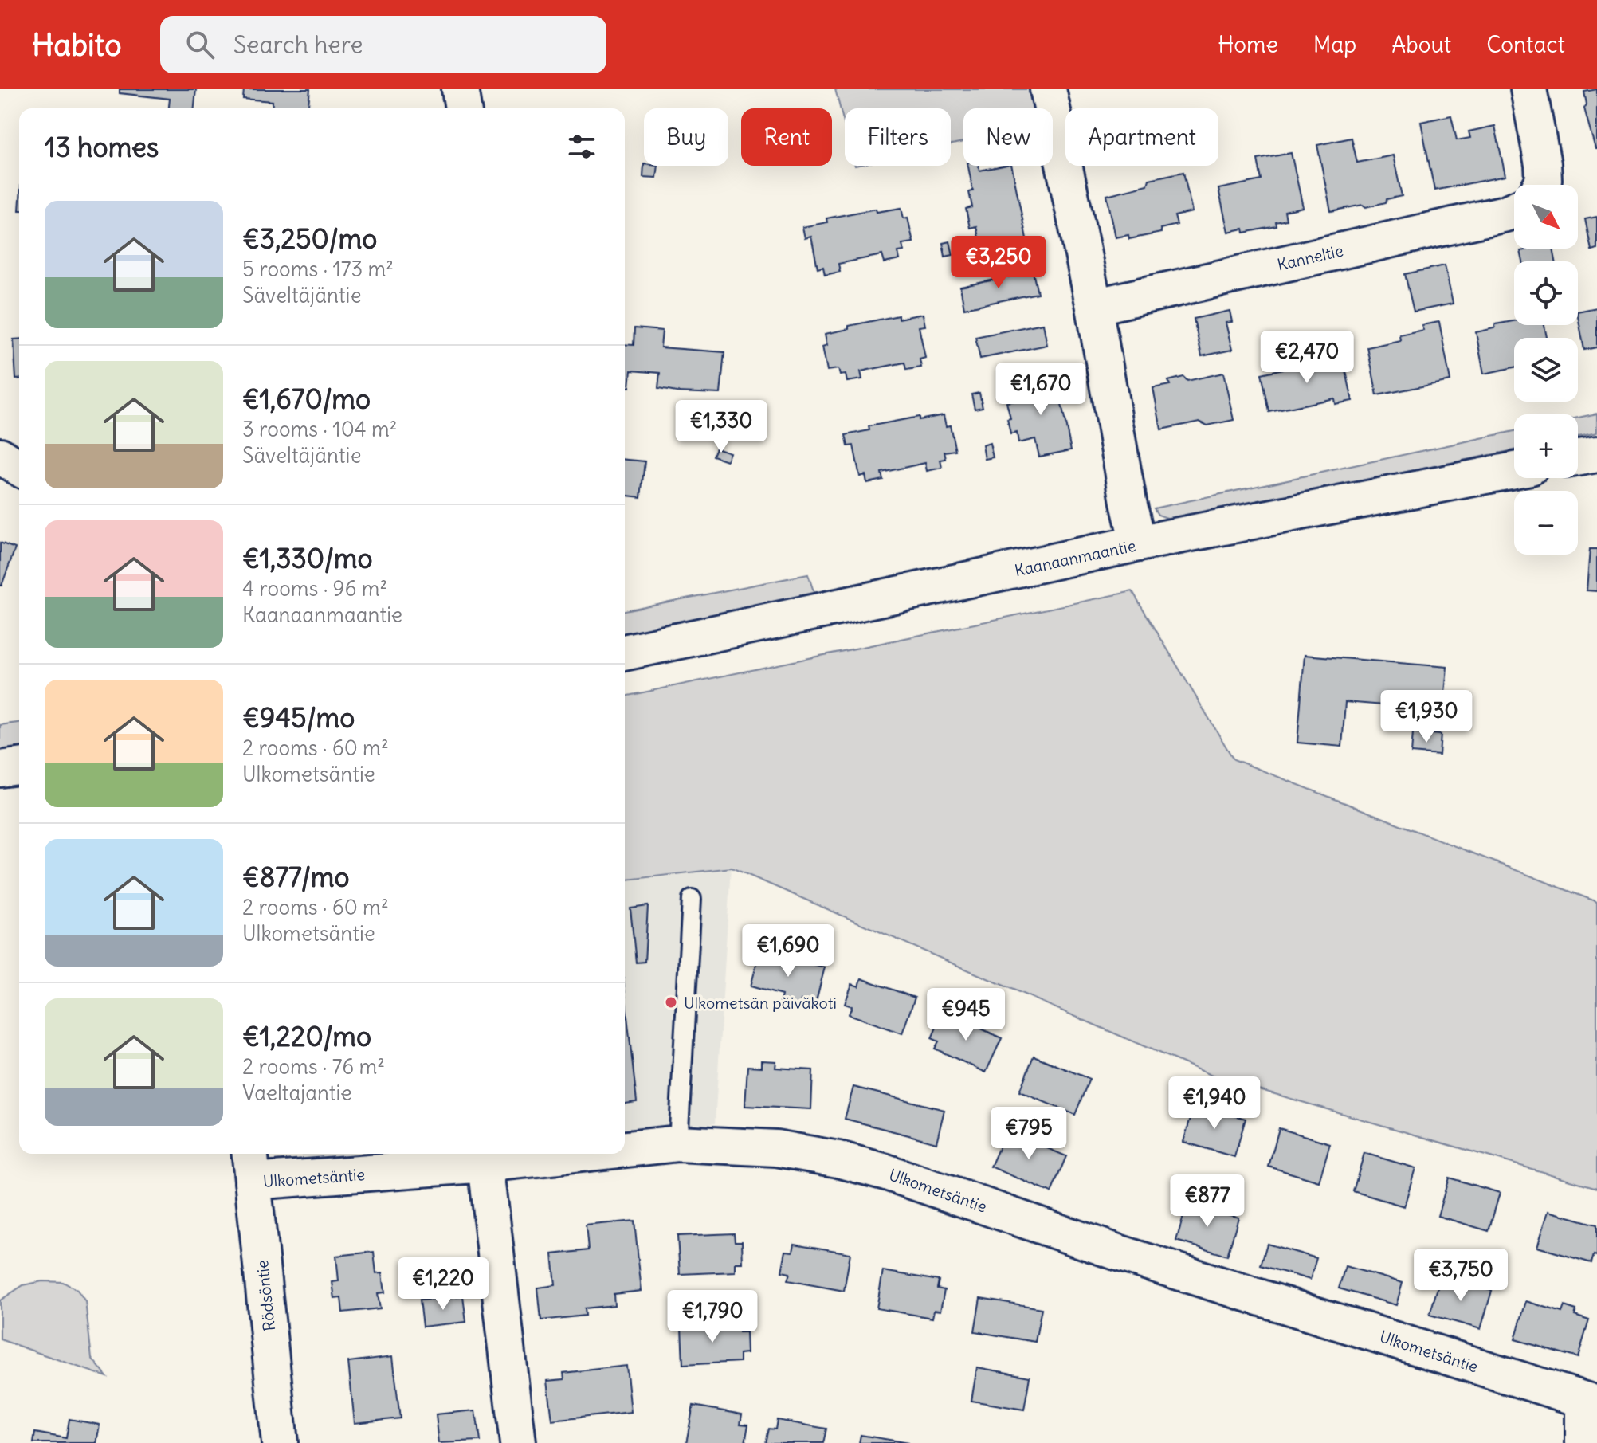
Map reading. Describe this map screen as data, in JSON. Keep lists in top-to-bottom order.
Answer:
{
  "streets": {
    "street": [
      "Kanneltie",
      "Kaanaanmaantie",
      "Ulkometsäntie",
      "Rödsöntie"
    ]
  },
  "crossings": [
    ["Ulkometsäntie", "Rödsöntie"]
  ],
  "places": ["Ulkometsän päiväkoti"],
  "north": "bottom right",
  "page": {
    "header": "Habito",
    "search": "Search here",
    "nav": [
      "Home",
      "Map",
      "About",
      "Contact"
    ],
    "chip": [
      "Buy",
      "Rent",
      "Filters",
      "New",
      "Apartment"
    ],
    "heading": "13 homes",
    "map_buttons": ["+", "−"],
    "list": [
      {
        "name": "€3,250/mo",
        "note": "5 rooms · 173 m² · Säveltäjäntie"
      },
      {
        "name": "€1,670/mo",
        "note": "3 rooms · 104 m² · Säveltäjäntie"
      },
      {
        "name": "€1,330/mo",
        "note": "4 rooms · 96 m² · Kaanaanmaantie"
      },
      {
        "name": "€945/mo",
        "note": "2 rooms · 60 m² · Ulkometsäntie"
      },
      {
        "name": "€877/mo",
        "note": "2 rooms · 60 m² · Ulkometsäntie"
      },
      {
        "name": "€1,220/mo",
        "note": "2 rooms · 76 m² · Vaeltajantie"
      }
    ],
    "price": [
      "€3,250",
      "€2,470",
      "€1,670",
      "€1,330",
      "€1,930",
      "€1,690",
      "€945",
      "€1,940",
      "€795",
      "€877",
      "€3,750",
      "€1,220",
      "€1,790"
    ]
  }
}
